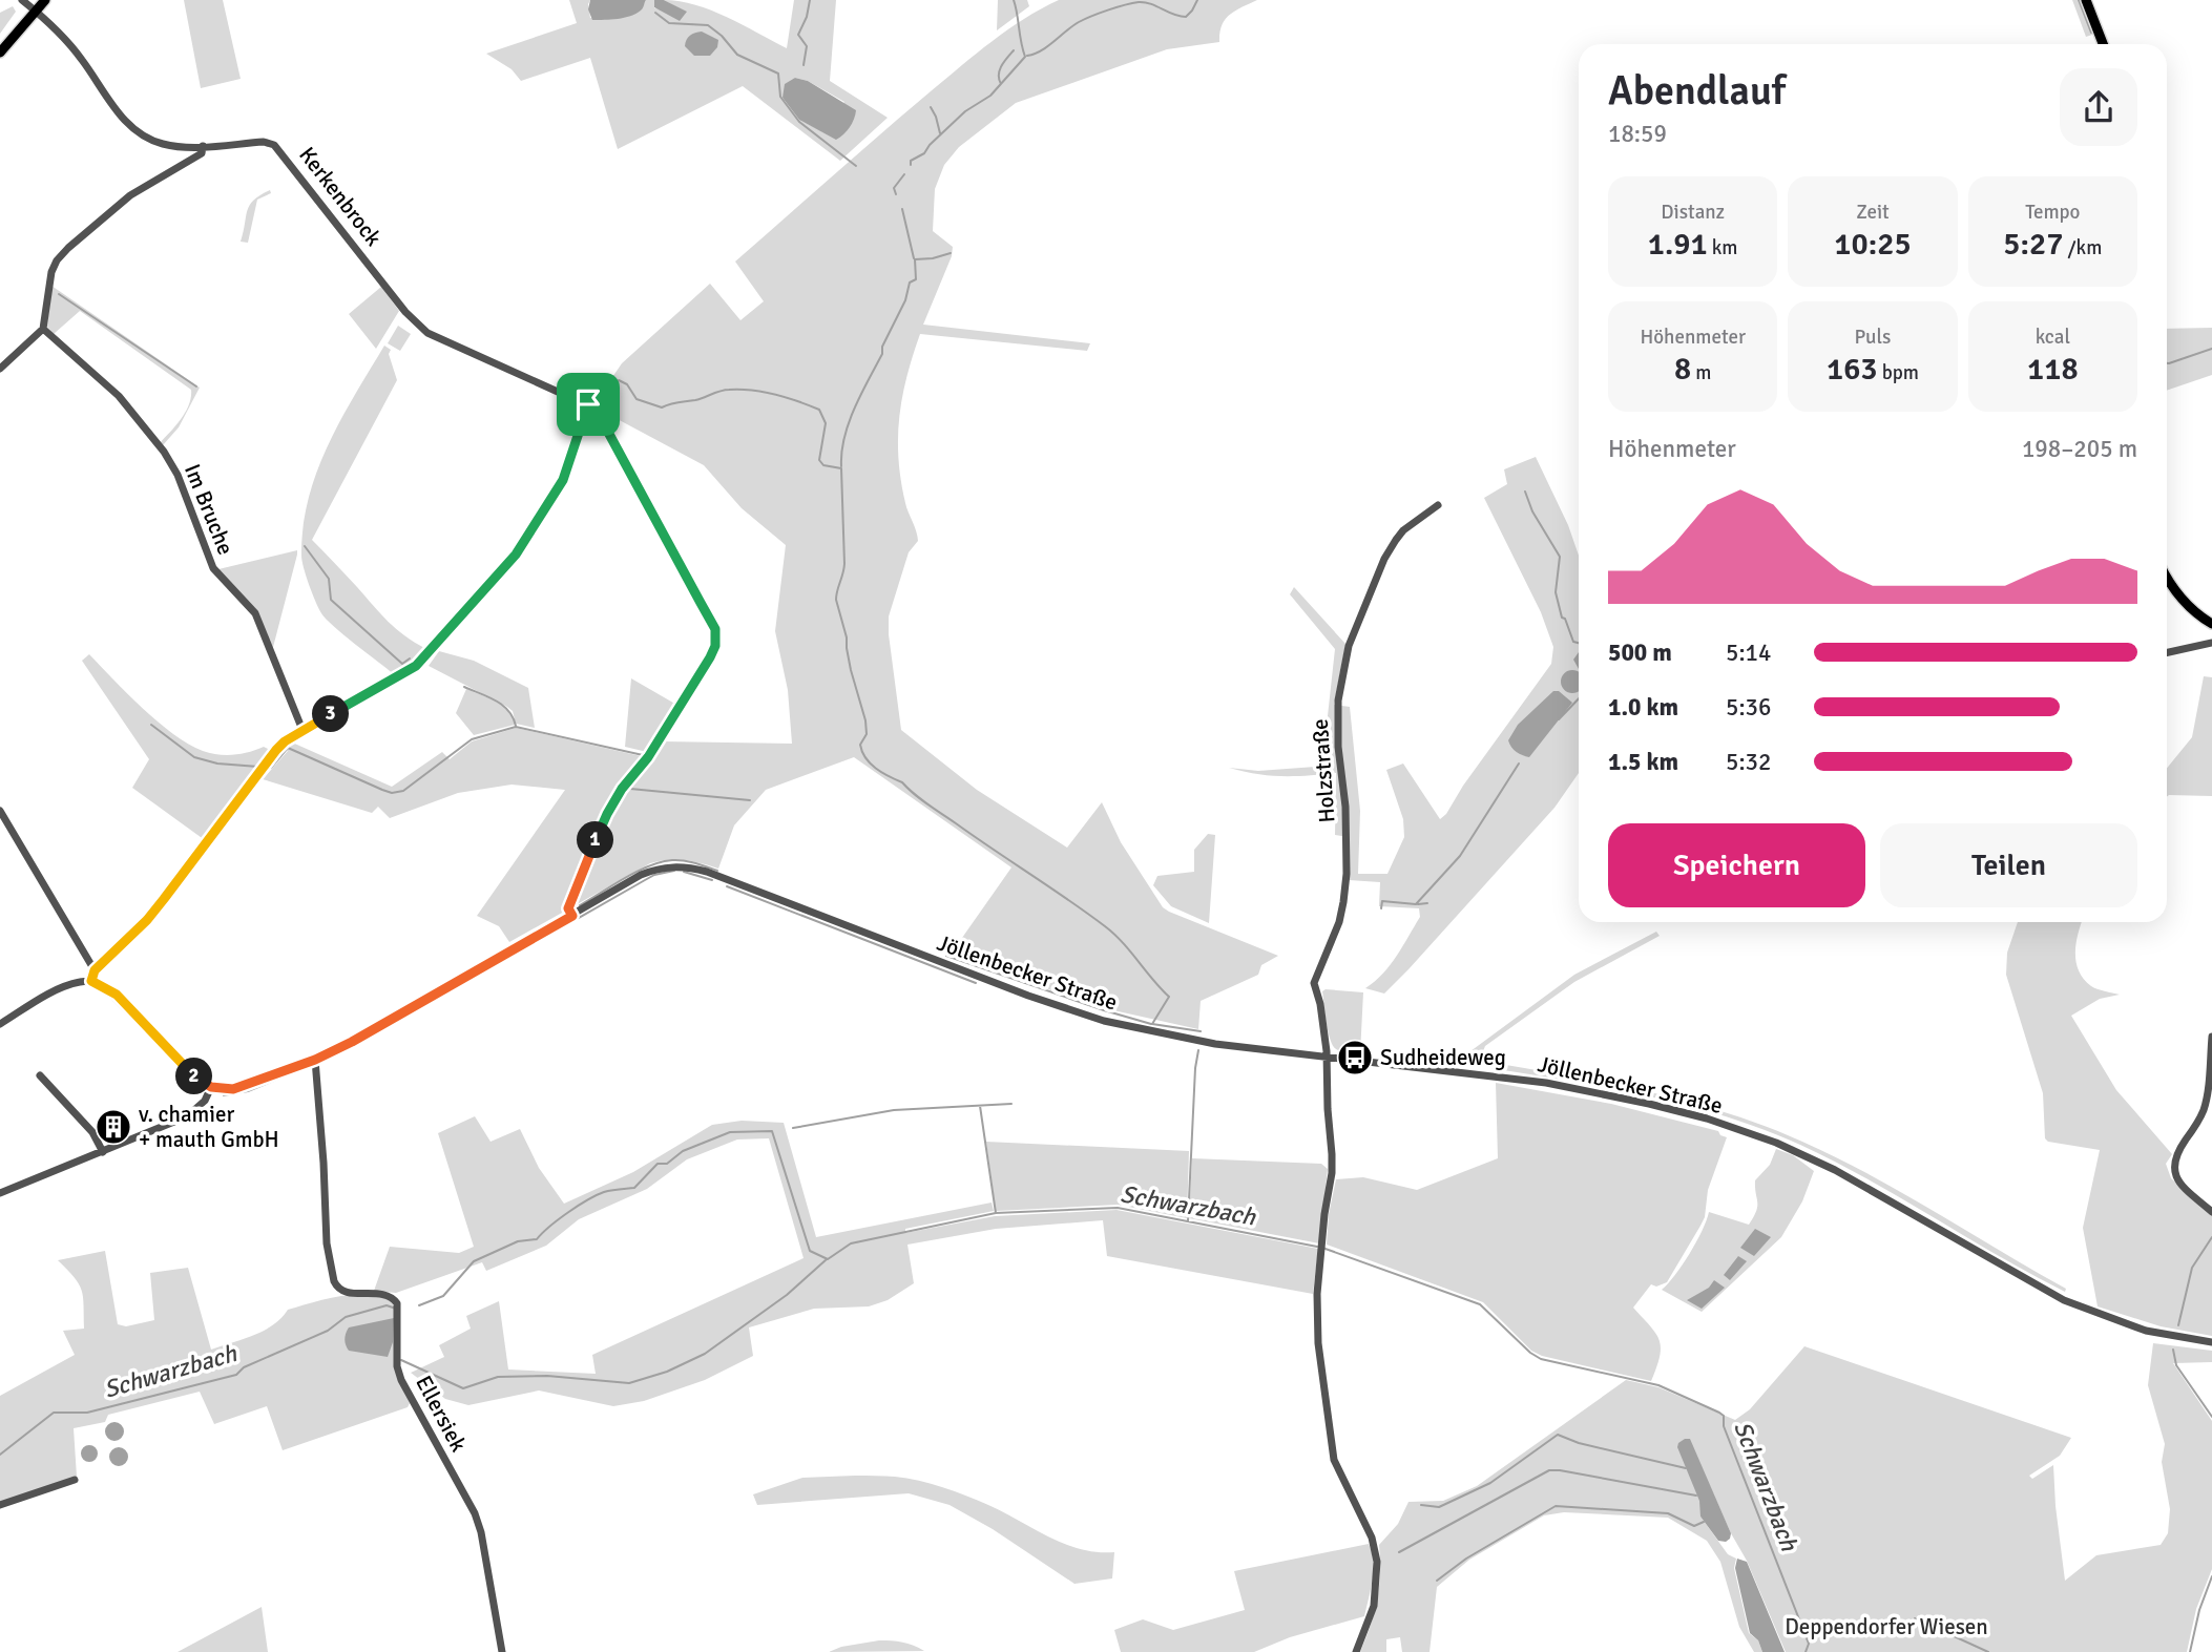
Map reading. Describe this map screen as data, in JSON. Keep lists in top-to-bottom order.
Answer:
{
  "streets": {
    "street": [
      "Kerkenbrock",
      "Im Bruche",
      "Holzstraße",
      "Jöllenbecker Straße",
      "Ellersiek"
    ]
  },
  "crossings": [
    ["Holzstraße", "Jöllenbecker Straße"],
    ["Jöllenbecker Straße", "Ellersiek"]
  ],
  "water": ["Schwarzbach"],
  "parks": ["Deppendorfer Wiesen"],
  "places": {
    "bus stop": ["Sudheideweg"],
    "building": ["v. chamier + mauth GmbH"]
  },
  "page": {
    "heading": ["Abendlauf", "18:59"],
    "stats": [
      ["Distanz", "1.91 km"],
      ["Zeit", "10:25"],
      ["Tempo", "5:27 /km"],
      ["Höhenmeter", "8 m"],
      ["Puls", "163 bpm"],
      ["kcal", "118"]
    ],
    "chart": ["Höhenmeter", "198–205 m"],
    "list": [
      {
        "name": "500 m",
        "note": "5:14"
      },
      {
        "name": "1.0 km",
        "note": "5:36"
      },
      {
        "name": "1.5 km",
        "note": "5:32"
      }
    ],
    "pins": ["3", "1", "2"],
    "buttons": ["Speichern", "Teilen"]
  }
}
